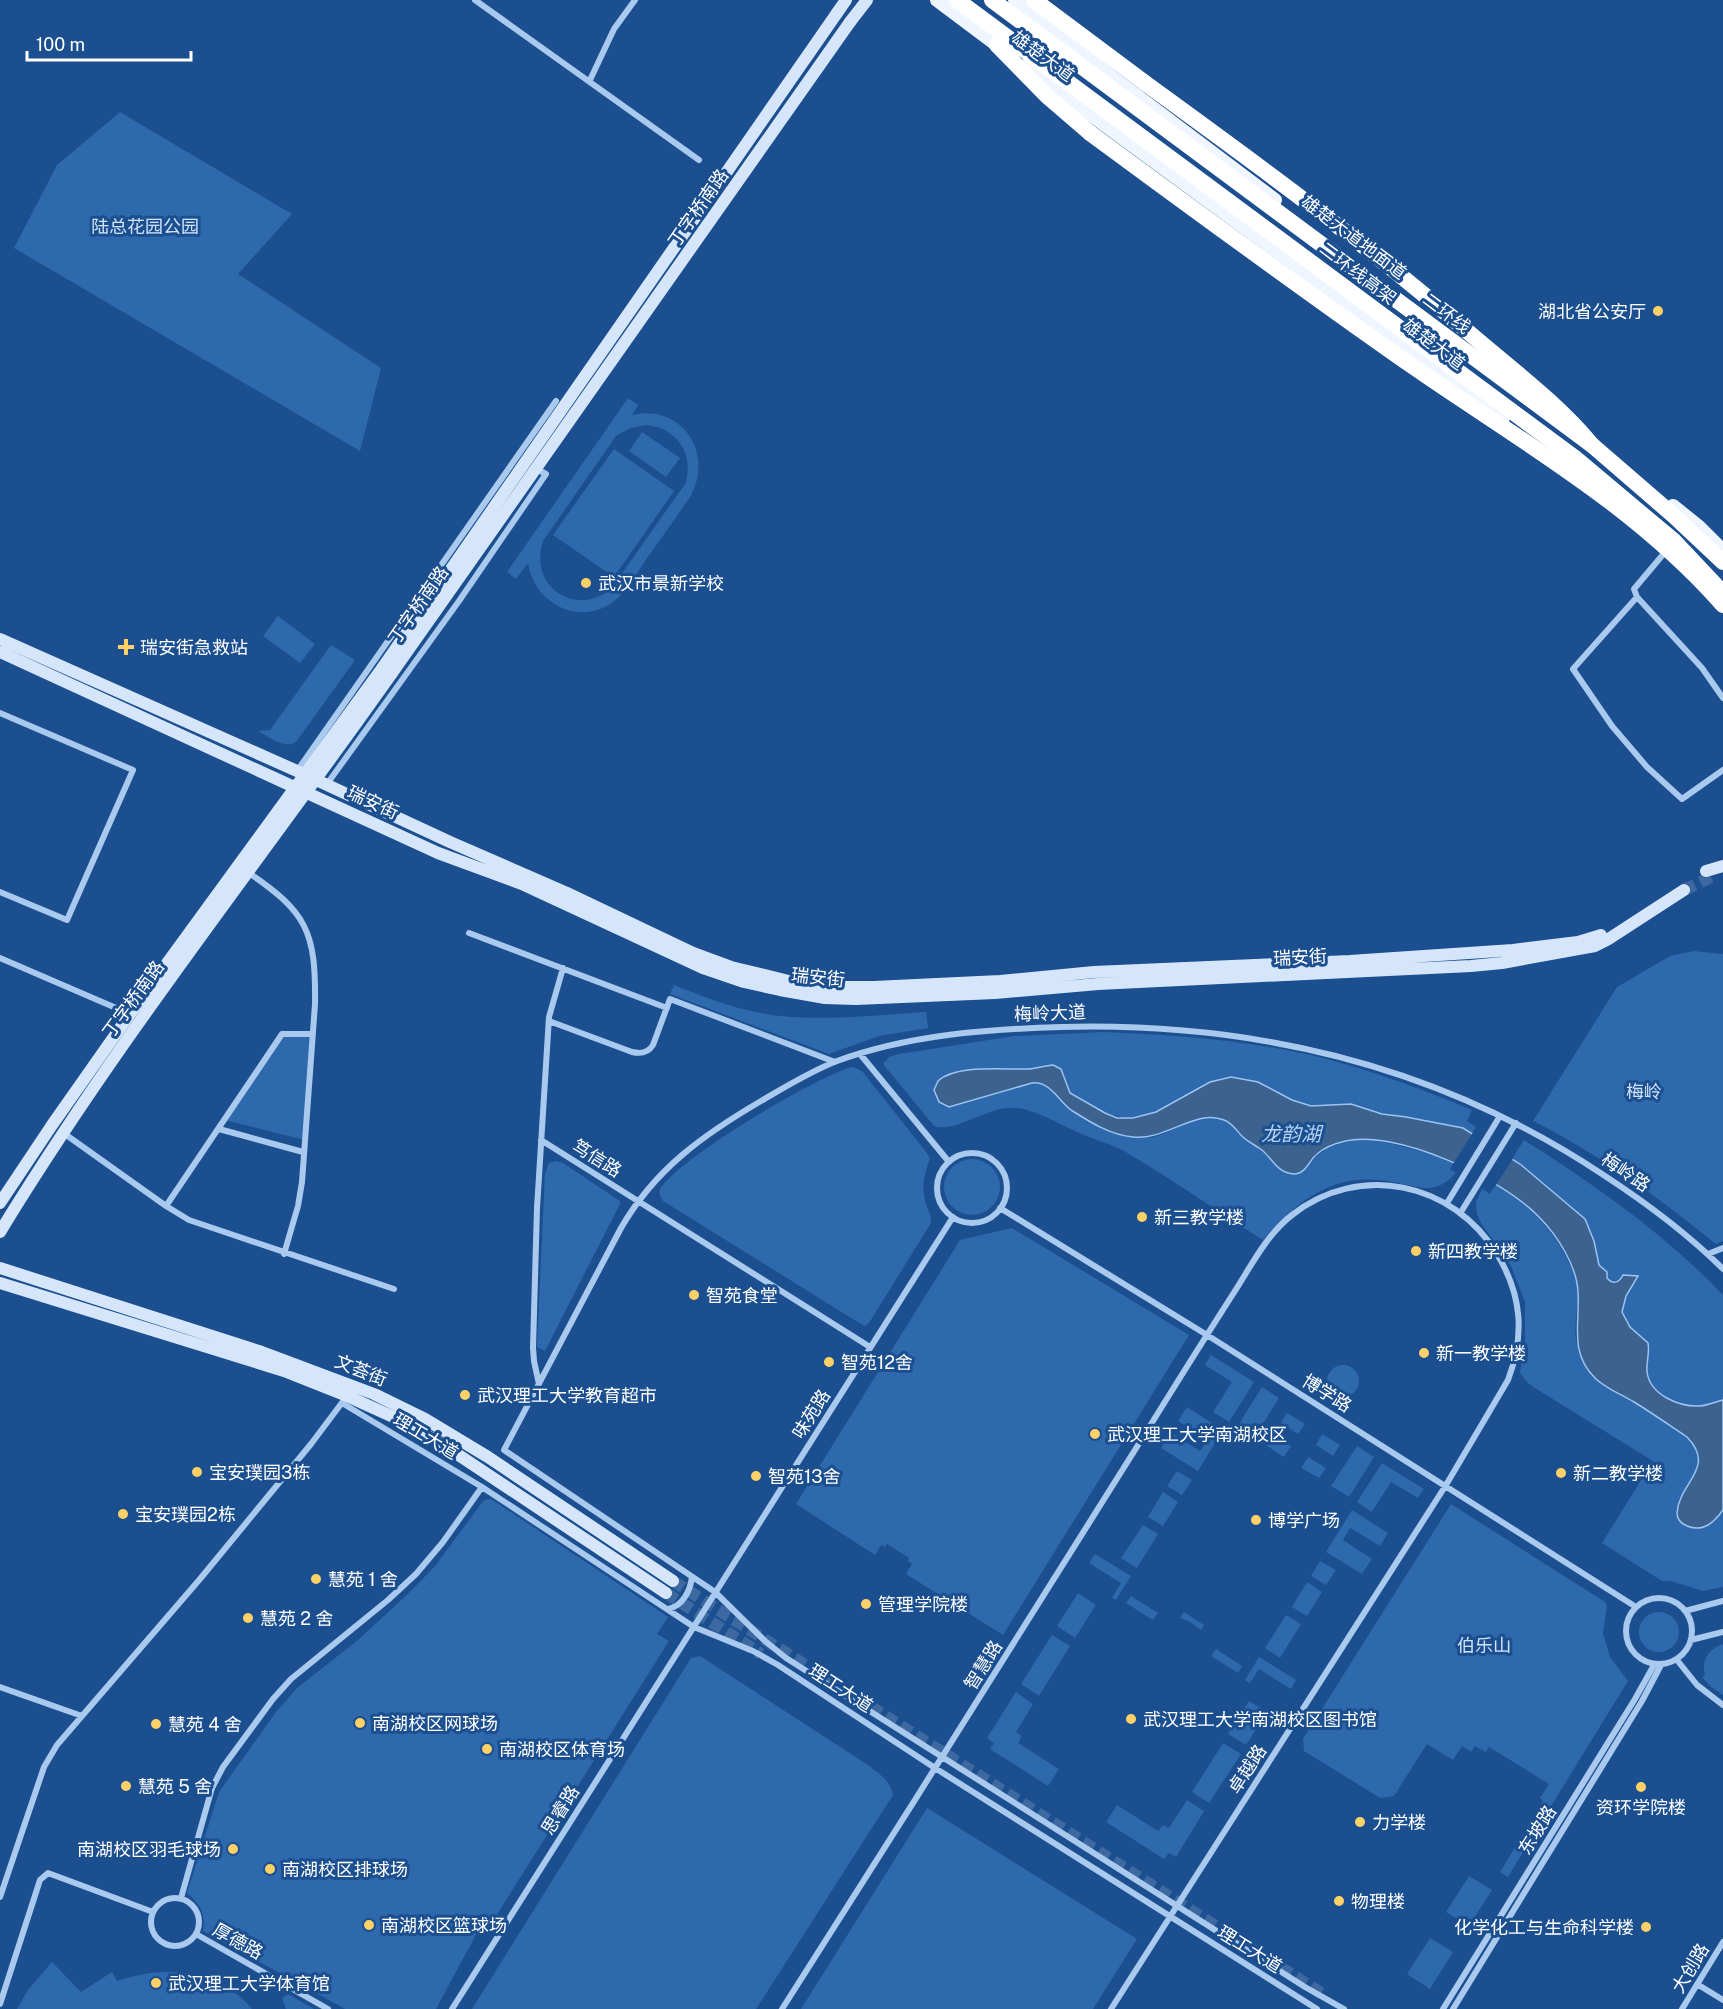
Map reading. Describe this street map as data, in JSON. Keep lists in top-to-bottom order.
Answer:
{
  "streets": {
    "highway": ["二环线高架", "二环线"],
    "main road": [
      "雄楚大道",
      "丁字桥南路",
      "雄楚大道地面道",
      "瑞安街",
      "文荟街"
    ],
    "street": [
      "梅岭大道",
      "笃信路",
      "梅岭路",
      "博学路",
      "味苑路",
      "理工大道",
      "智慧路",
      "卓越路",
      "思睿路",
      "东坡路",
      "厚德路",
      "大创路"
    ]
  },
  "crossings": [
    ["丁字桥南路", "瑞安街"],
    ["梅岭大道", "笃信路"],
    ["梅岭大道", "梅岭路"],
    ["梅岭大道", "理工大道"],
    ["笃信路", "味苑路"],
    ["文荟街", "理工大道"],
    ["博学路", "味苑路"],
    ["博学路", "智慧路"],
    ["博学路", "卓越路"],
    ["博学路", "东坡路"],
    ["味苑路", "理工大道"],
    ["味苑路", "思睿路"],
    ["理工大道", "智慧路"],
    ["理工大道", "卓越路"],
    ["理工大道", "思睿路"],
    ["智慧路", "卓越路"]
  ],
  "water": ["龙韵湖"],
  "parks": ["陆总花园公园", "梅岭", "伯乐山"],
  "places": {
    "other": [
      "湖北省公安厅",
      "武汉市景新学校",
      "新三教学楼",
      "新四教学楼",
      "智苑食堂",
      "新一教学楼",
      "智苑12舍",
      "武汉理工大学教育超市",
      "武汉理工大学南湖校区",
      "宝安璞园3栋",
      "新二教学楼",
      "智苑13舍",
      "宝安璞园2栋",
      "博学广场",
      "慧苑 1 舍",
      "管理学院楼",
      "慧苑 2 舍",
      "武汉理工大学南湖校区图书馆",
      "南湖校区网球场",
      "慧苑 4 舍",
      "南湖校区体育场",
      "慧苑 5 舍",
      "资环学院楼",
      "力学楼",
      "南湖校区羽毛球场",
      "南湖校区排球场",
      "物理楼",
      "南湖校区篮球场",
      "化学化工与生命科学楼",
      "武汉理工大学体育馆"
    ],
    "health": ["瑞安街急救站"]
  },
  "scale_bar": "100 m"
}
